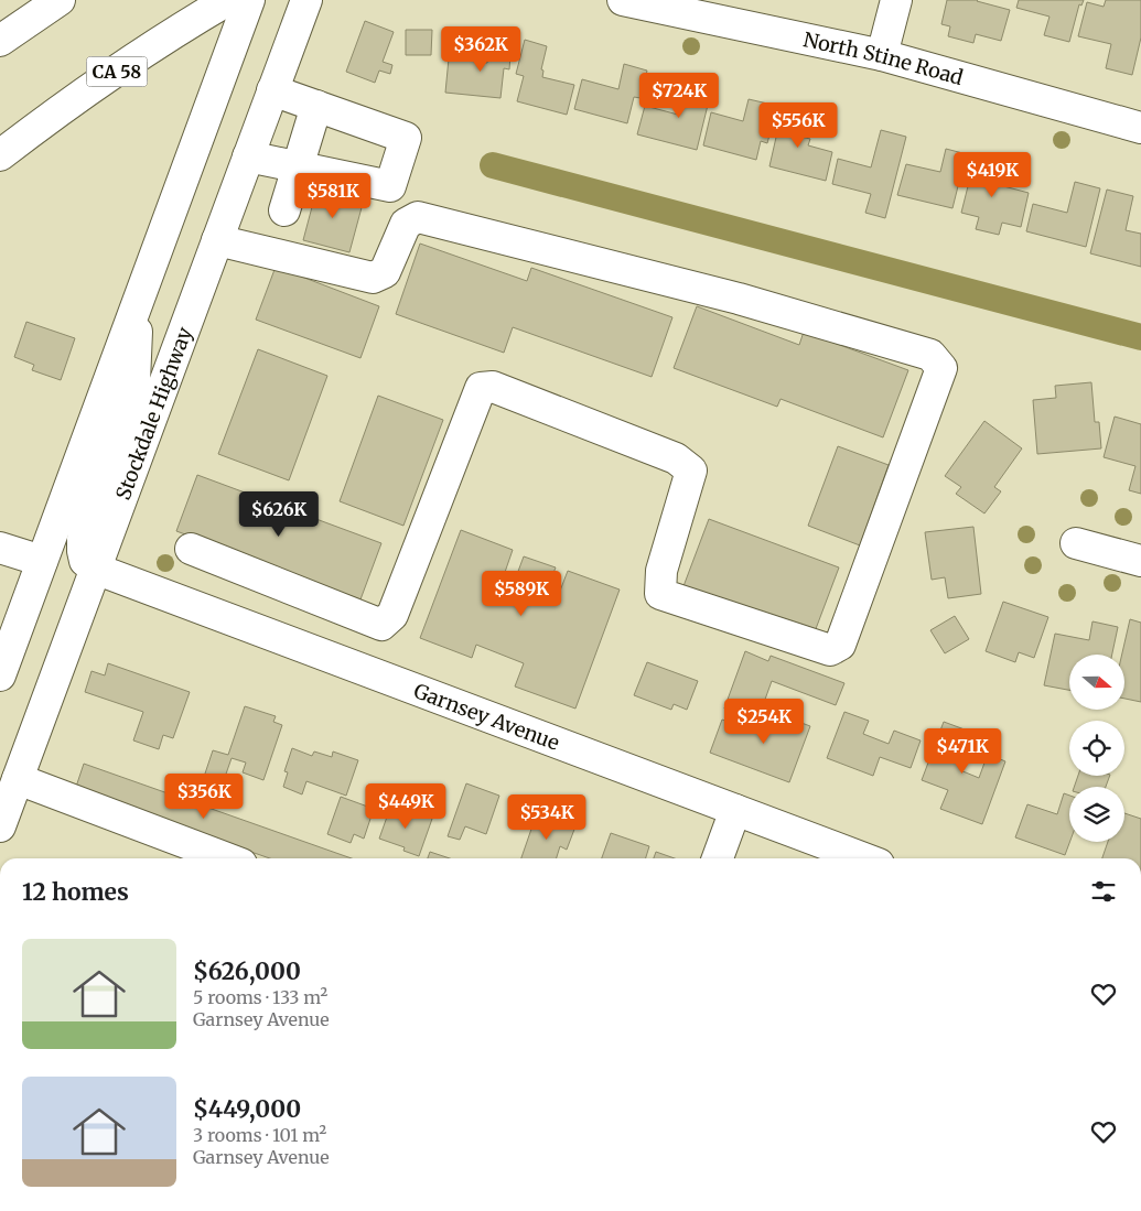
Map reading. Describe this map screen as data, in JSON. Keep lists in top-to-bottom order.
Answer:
{
  "streets": {
    "main road": [
      "North Stine Road",
      "CA 58",
      "Stockdale Highway",
      "Garnsey Avenue"
    ]
  },
  "crossings": [
    ["Stockdale Highway", "Garnsey Avenue"]
  ],
  "north": "right",
  "page": {
    "price": [
      "$362K",
      "$724K",
      "$556K",
      "$419K",
      "$581K",
      "$626K",
      "$589K",
      "$254K",
      "$471K",
      "$356K",
      "$449K",
      "$534K"
    ],
    "heading": "12 homes",
    "list": [
      {
        "name": "$626,000",
        "note": "5 rooms · 133 m² · Garnsey Avenue"
      },
      {
        "name": "$449,000",
        "note": "3 rooms · 101 m² · Garnsey Avenue"
      }
    ]
  }
}
